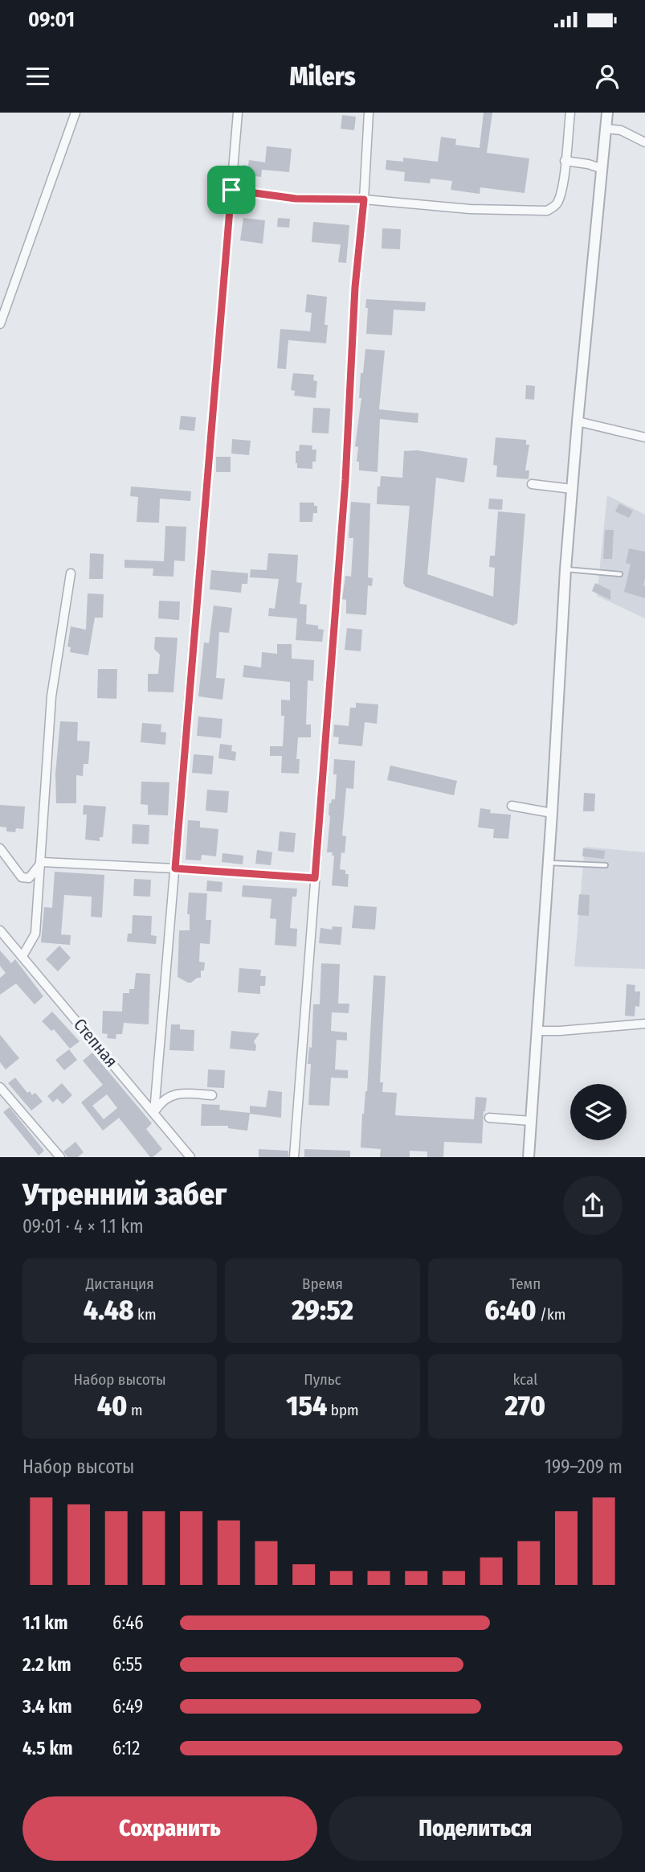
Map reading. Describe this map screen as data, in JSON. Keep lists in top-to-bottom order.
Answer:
{
  "streets": {
    "street": ["Степная"]
  },
  "page": {
    "status": "09:01",
    "header": "Milers",
    "heading": ["Утренний забег", "09:01 · 4 × 1.1 km"],
    "stats": [
      ["Дистанция", "4.48 km"],
      ["Время", "29:52"],
      ["Темп", "6:40 /km"],
      ["Набор высоты", "40 m"],
      ["Пульс", "154 bpm"],
      ["kcal", "270"]
    ],
    "chart": ["Набор высоты", "199–209 m"],
    "list": [
      {
        "name": "1.1 km",
        "note": "6:46"
      },
      {
        "name": "2.2 km",
        "note": "6:55"
      },
      {
        "name": "3.4 km",
        "note": "6:49"
      },
      {
        "name": "4.5 km",
        "note": "6:12"
      }
    ],
    "buttons": ["Сохранить", "Поделиться"]
  }
}
